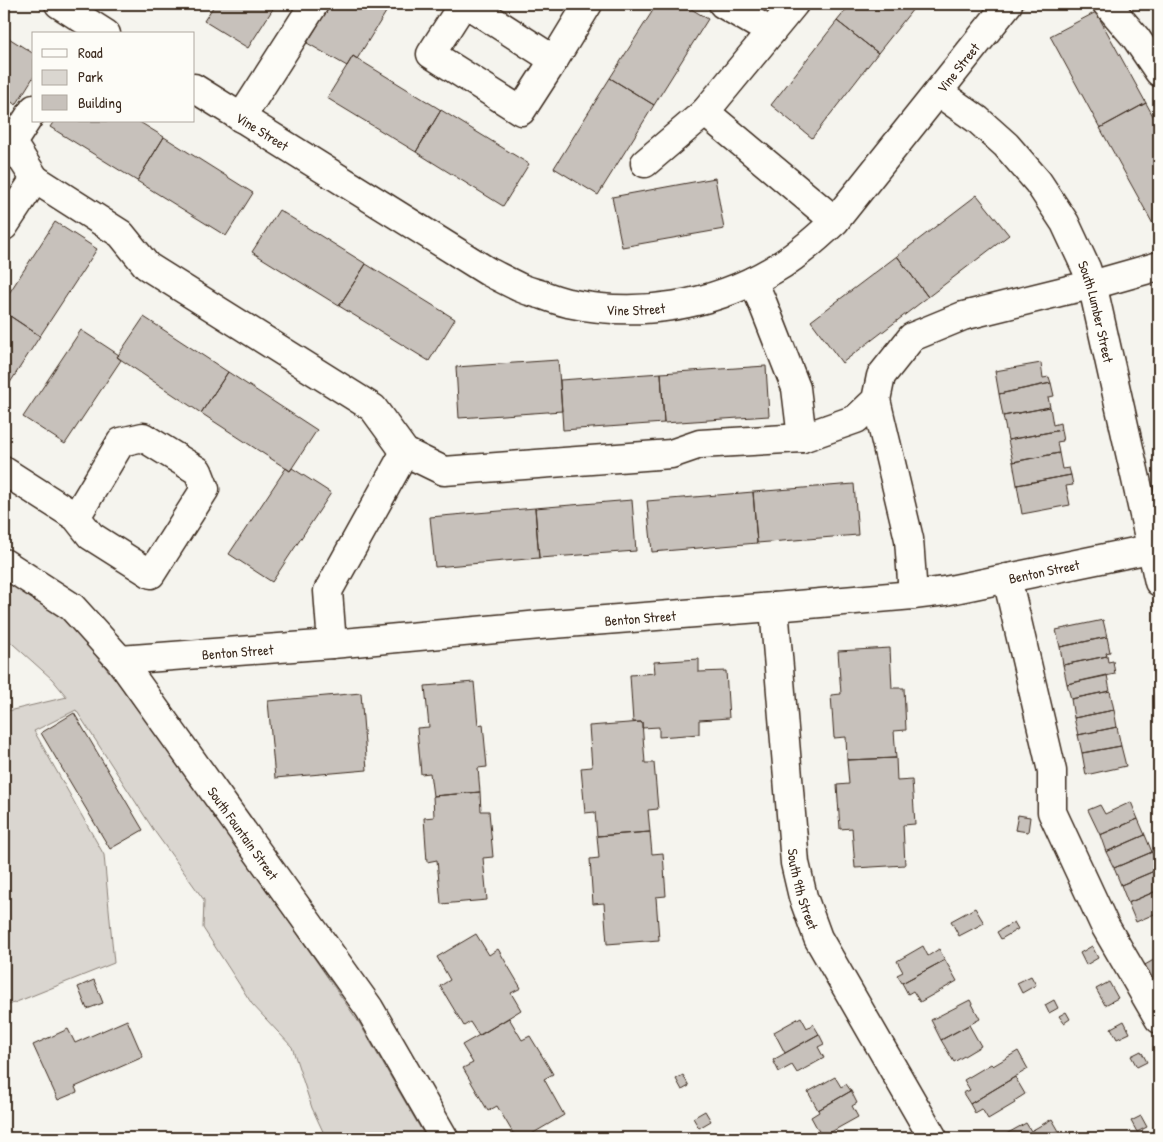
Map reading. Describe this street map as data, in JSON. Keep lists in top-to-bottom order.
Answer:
{
  "streets": {
    "street": [
      "Vine Street",
      "South Lumber Street",
      "Benton Street",
      "South Fountain Street",
      "South 9th Street"
    ]
  },
  "crossings": [
    ["Vine Street", "South Lumber Street"],
    ["South Lumber Street", "Benton Street"],
    ["Benton Street", "South Fountain Street"],
    ["Benton Street", "South 9th Street"]
  ],
  "legend": ["Road", "Park", "Building"]
}
